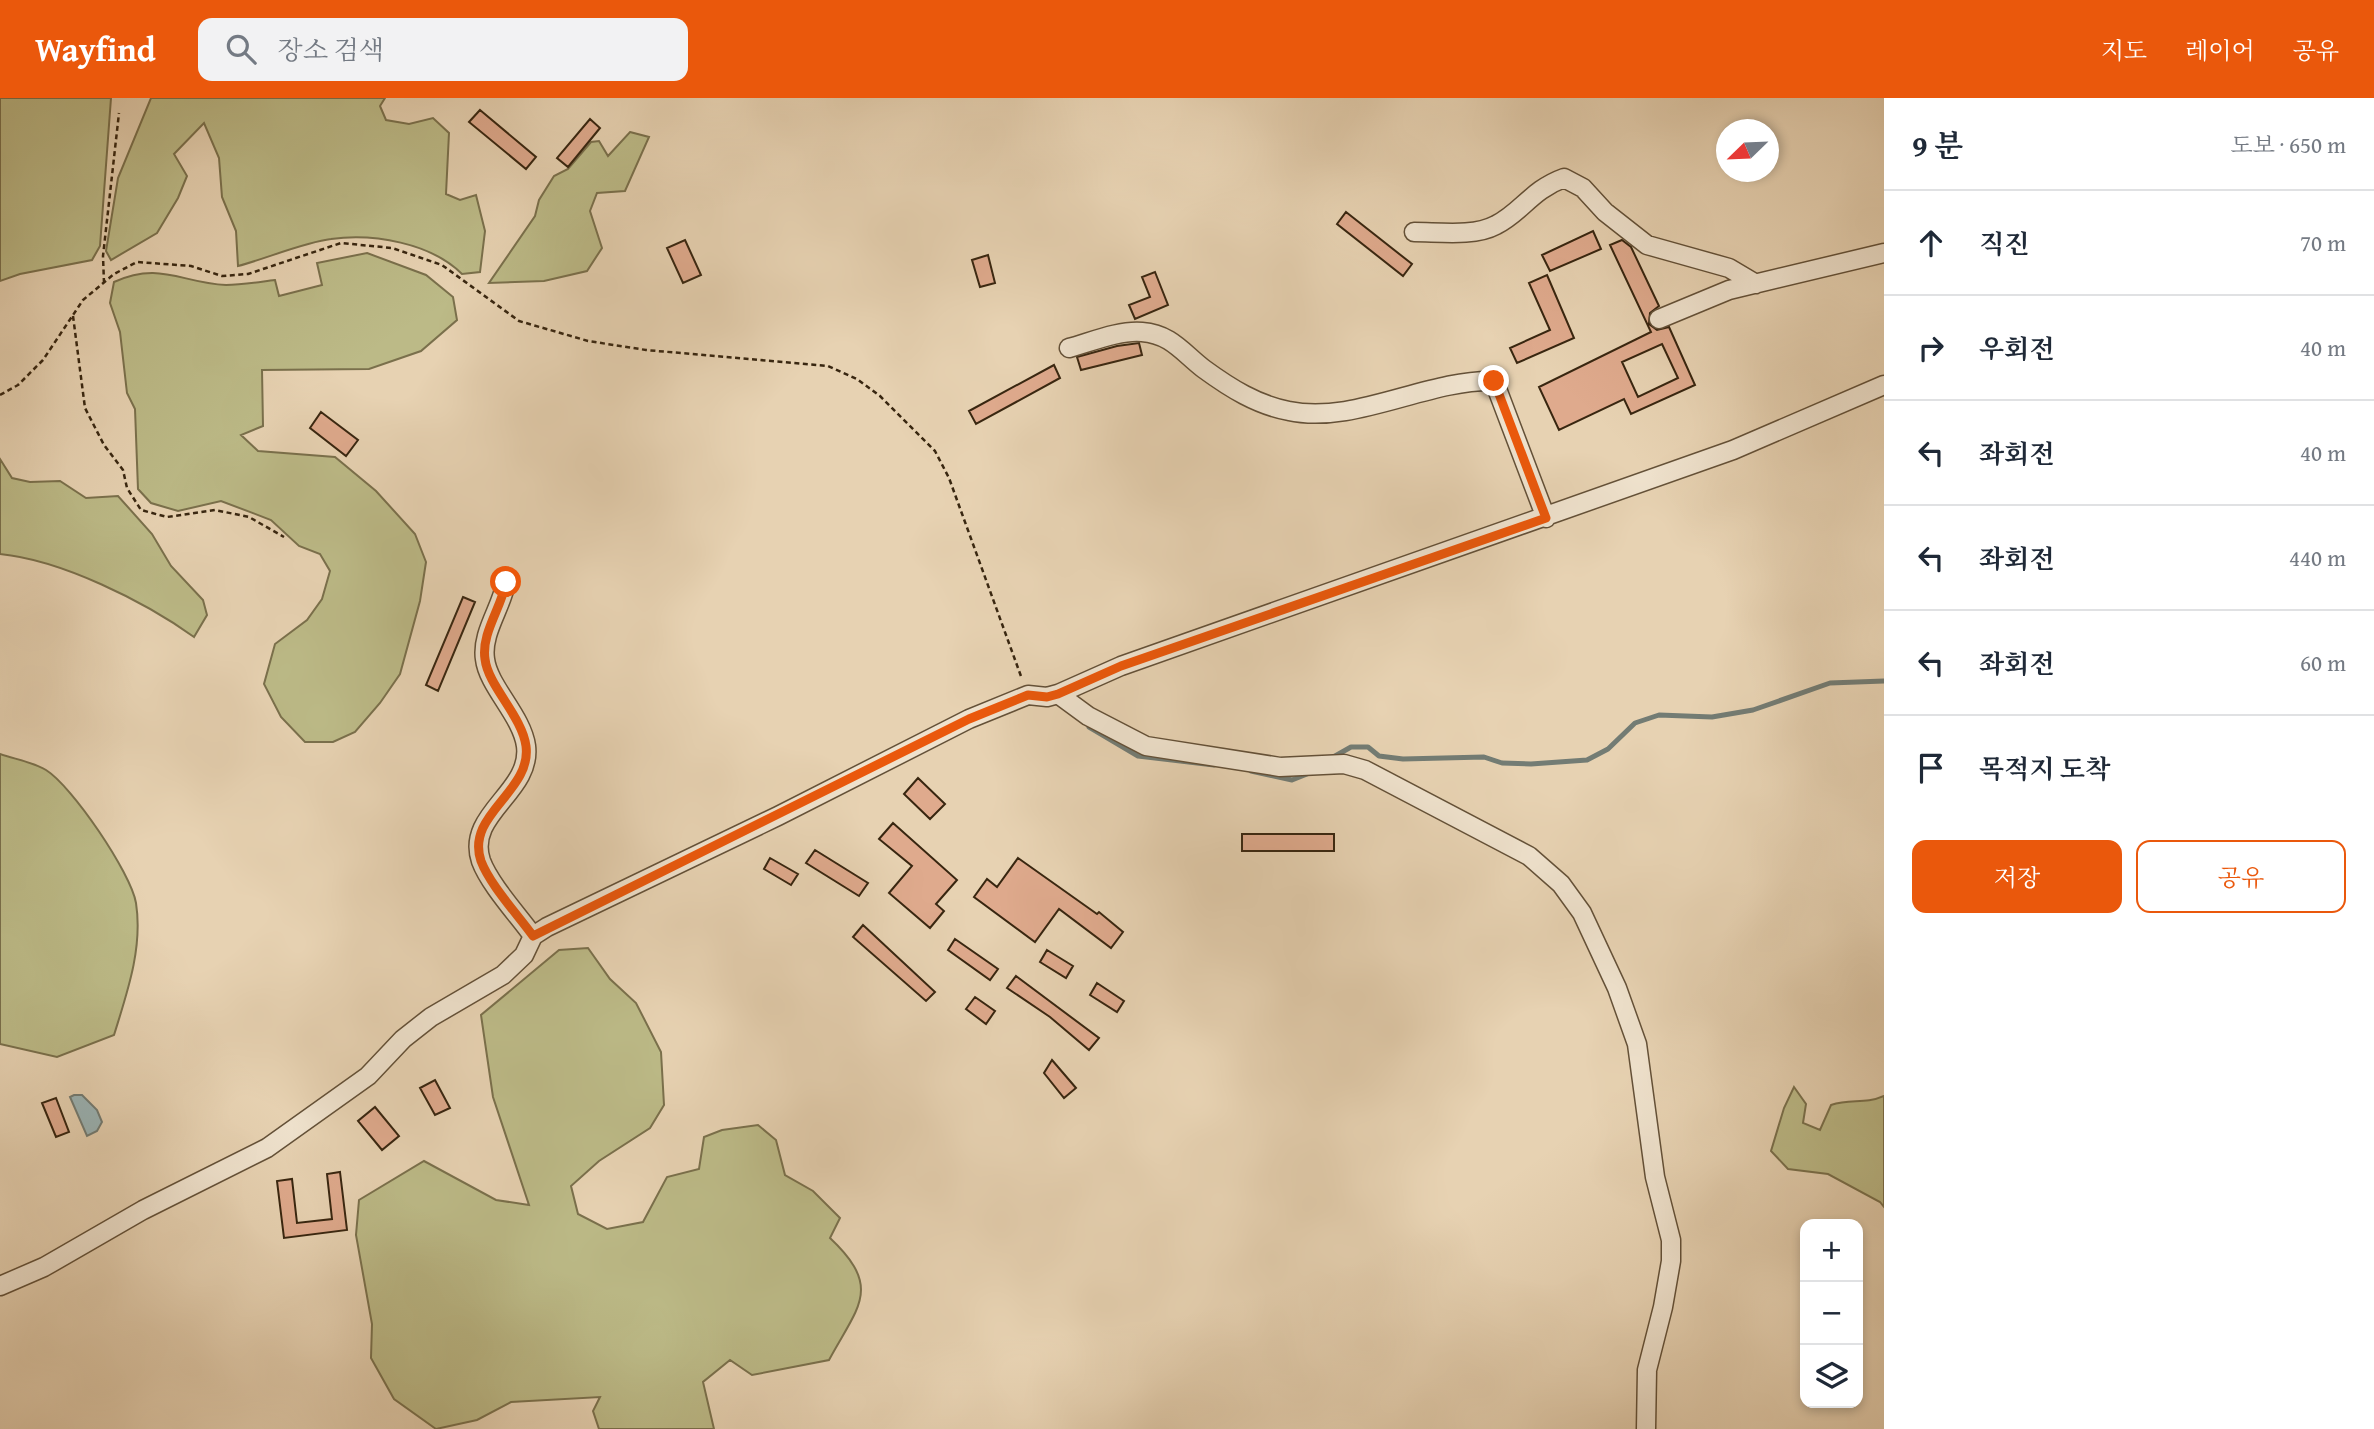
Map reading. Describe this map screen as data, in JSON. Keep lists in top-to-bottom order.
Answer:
{
  "north": "bottom left",
  "page": {
    "header": "Wayfind",
    "search": "장소 검색",
    "nav": ["지도", "레이어", "공유"],
    "heading": ["9 분", "도보 · 650 m"],
    "list": [
      ["직진", "70 m"],
      ["우회전", "40 m"],
      ["좌회전", "40 m"],
      ["좌회전", "440 m"],
      ["좌회전", "60 m"],
      "목적지 도착"
    ],
    "buttons": ["저장", "공유"],
    "map_buttons": ["+", "−"]
  }
}
